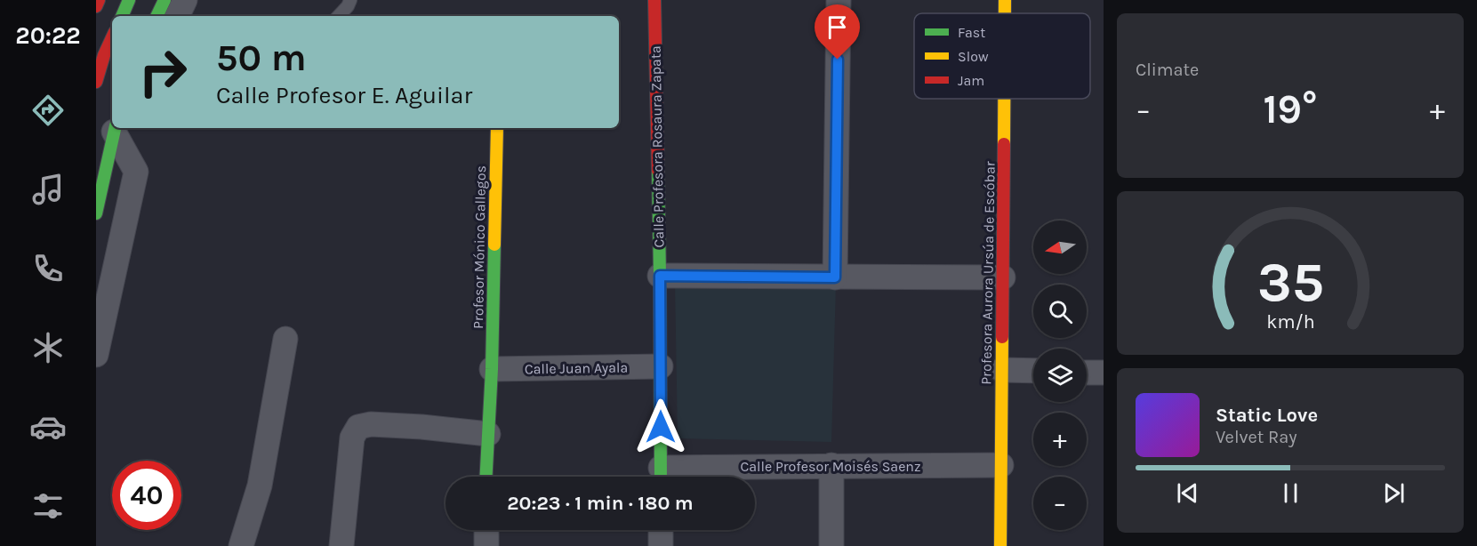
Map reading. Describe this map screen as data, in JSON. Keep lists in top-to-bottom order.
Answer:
{
  "streets": {
    "street": [
      "Calle Profesora Rosaura Zapata",
      "Profesor Mónico Gallegos",
      "Profesora Aurora Ursúa de Escóbar",
      "Calle Juan Ayala",
      "Calle Profesor Moisés Saenz"
    ]
  },
  "crossings": [
    ["Calle Profesora Rosaura Zapata", "Calle Juan Ayala"],
    ["Calle Profesora Rosaura Zapata", "Calle Profesor Moisés Saenz"],
    ["Profesor Mónico Gallegos", "Calle Juan Ayala"],
    ["Profesora Aurora Ursúa de Escóbar", "Calle Profesor Moisés Saenz"]
  ],
  "legend": ["Fast", "Slow", "Jam"],
  "north": "left",
  "page": {
    "tabs": "20:22",
    "tile": "Climate",
    "turn": ["50 m", "Calle Profesor E. Aguilar"],
    "heat": ["−", "19°", "+"],
    "map_buttons": ["+", "−"],
    "song": ["Static Love", "Velvet Ray"],
    "limit": "40",
    "trip": "20:23 · 1 min · 180 m",
    "gauge": ["35", "km/h"]
  }
}
